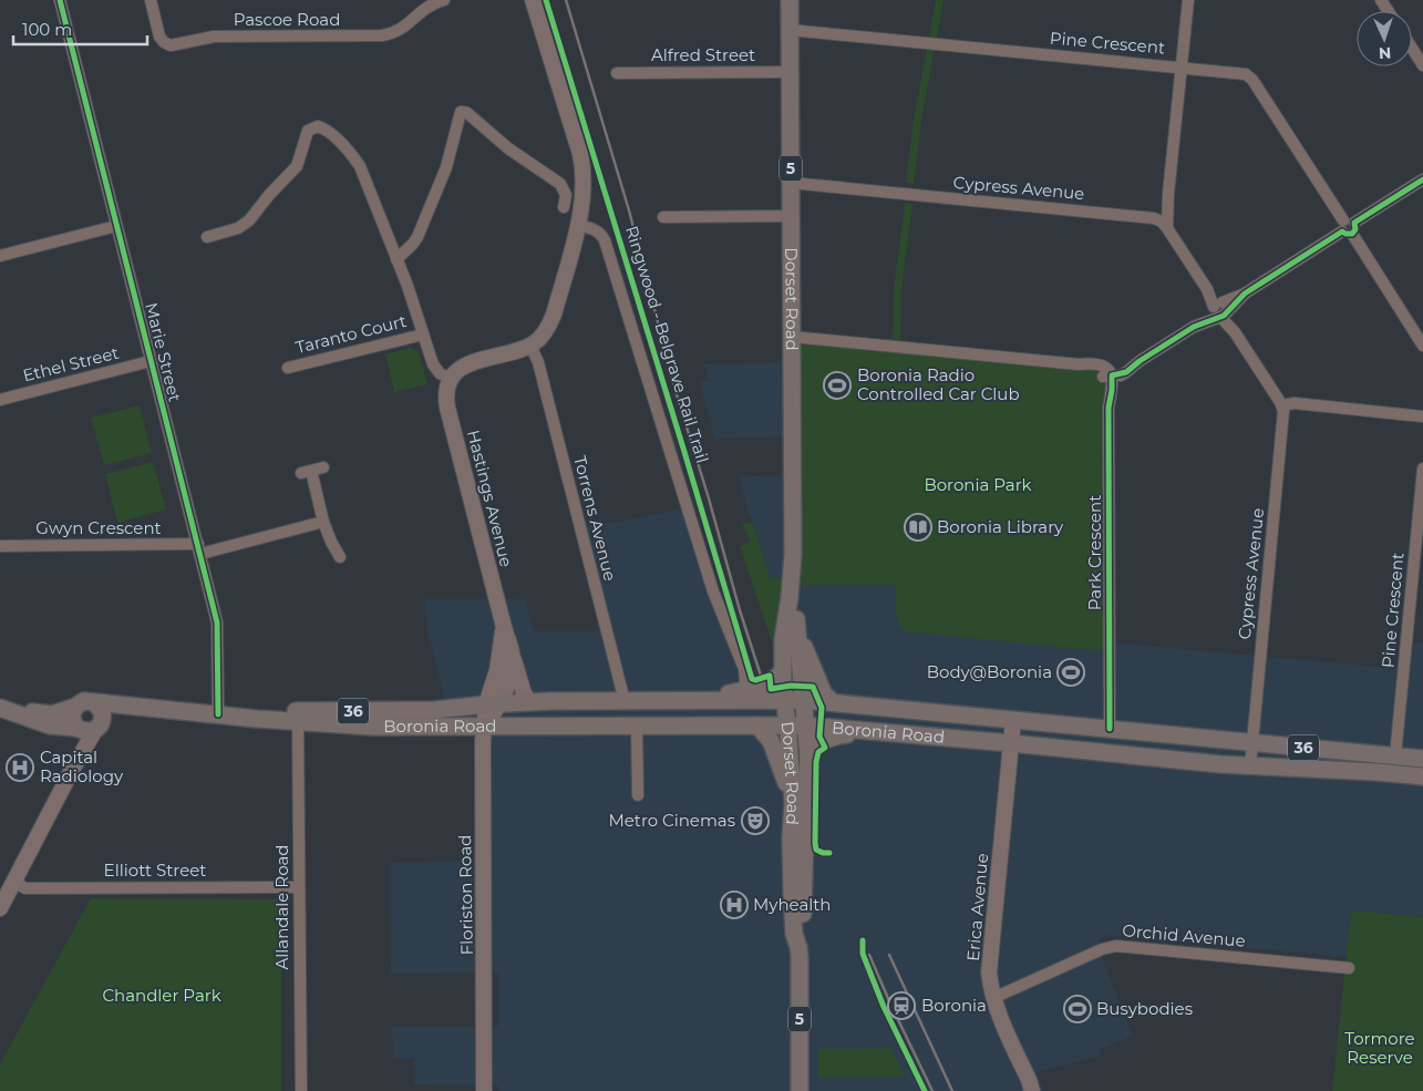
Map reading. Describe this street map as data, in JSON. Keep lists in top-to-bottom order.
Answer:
{
  "streets": {
    "main road": [
      "5",
      "Dorset Road",
      "Hastings Avenue",
      "36",
      "Boronia Road",
      "Floriston Road",
      "Erica Avenue"
    ],
    "street": [
      "Pascoe Road",
      "Pine Crescent",
      "Alfred Street",
      "Cypress Avenue",
      "Taranto Court",
      "Marie Street",
      "Ethel Street",
      "Torrens Avenue",
      "Gwyn Crescent",
      "Park Crescent",
      "Elliott Street",
      "Allandale Road",
      "Orchid Avenue"
    ],
    "cycle path": ["Ringwood - Belgrave Rail Trail"]
  },
  "crossings": [
    ["Pine Crescent", "Dorset Road"],
    ["Pine Crescent", "Boronia Road"],
    ["Alfred Street", "Dorset Road"],
    ["Cypress Avenue", "Dorset Road"],
    ["Cypress Avenue", "Boronia Road"],
    ["Dorset Road", "Boronia Road"],
    ["Marie Street", "Ethel Street"],
    ["Marie Street", "Gwyn Crescent"],
    ["Marie Street", "Boronia Road"],
    ["Hastings Avenue", "Boronia Road"],
    ["Hastings Avenue", "Floriston Road"],
    ["Torrens Avenue", "Boronia Road"],
    ["Park Crescent", "Boronia Road"],
    ["36", "Boronia Road"],
    ["Boronia Road", "Floriston Road"],
    ["Boronia Road", "Allandale Road"],
    ["Boronia Road", "Erica Avenue"],
    ["Elliott Street", "Allandale Road"],
    ["Erica Avenue", "Orchid Avenue"]
  ],
  "parks": ["Boronia Park", "Chandler Park", "Tormore Reserve"],
  "places": {
    "sports": ["Boronia Radio Controlled Car Club", "Body@Boronia", "Busybodies"],
    "library": ["Boronia Library"],
    "hospital": ["Capital Radiology", "Myhealth"],
    "theatre": ["Metro Cinemas"],
    "station": ["Boronia"]
  },
  "scale_bar": "100 m",
  "north": "bottom"
}
